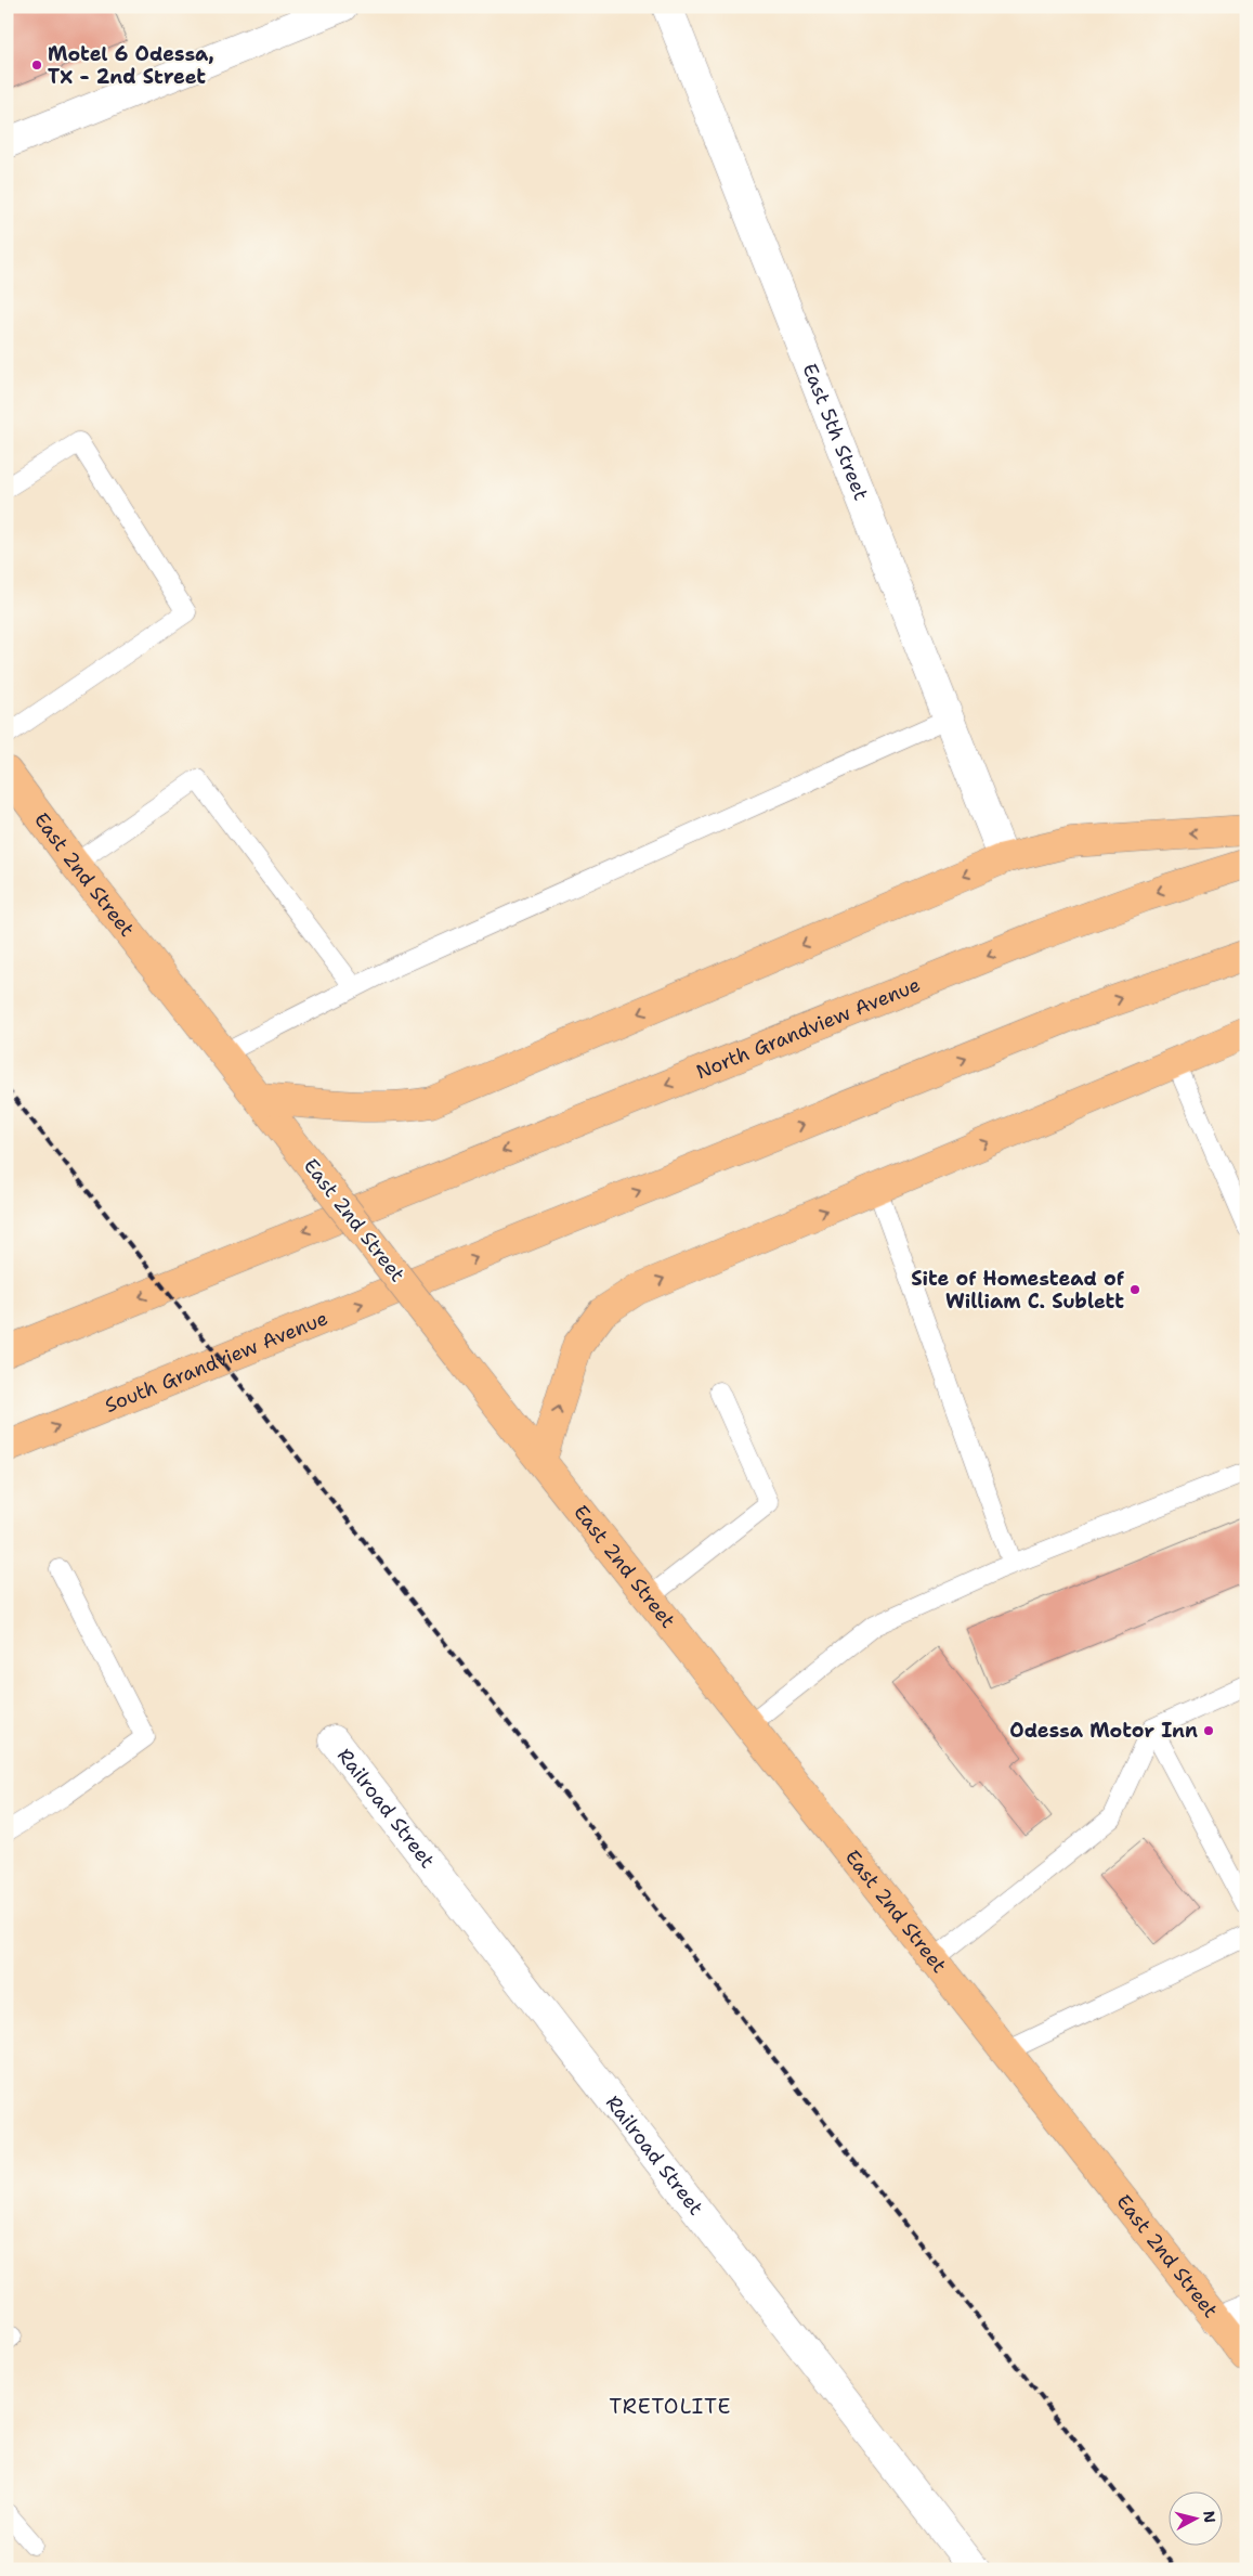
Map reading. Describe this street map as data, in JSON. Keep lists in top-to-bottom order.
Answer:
{
  "streets": {
    "main road": ["East 2nd Street", "North Grandview Avenue", "South Grandview Avenue"],
    "street": ["East 5th Street", "Railroad Street"]
  },
  "districts": ["TRETOLITE"],
  "places": ["Motel 6 Odessa, TX - 2nd Street", "Site of Homestead of William C. Sublett", "Odessa Motor Inn"],
  "north": "right"
}
